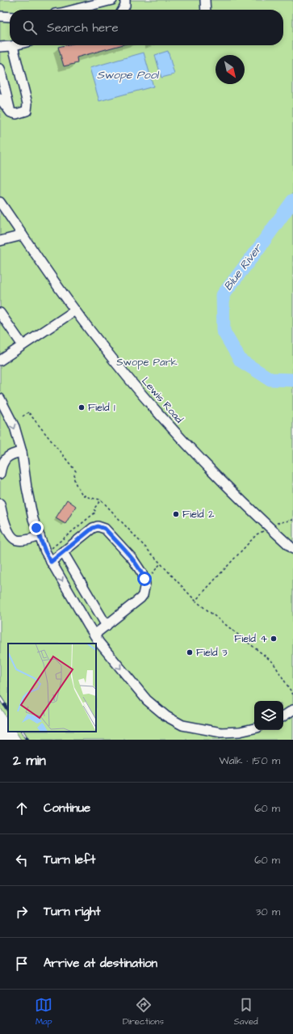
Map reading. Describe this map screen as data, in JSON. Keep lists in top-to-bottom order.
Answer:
{
  "streets": {
    "street": ["Lewis Road"]
  },
  "water": ["Swope Pool", "Blue River"],
  "parks": ["Swope Park"],
  "places": [
    "Field 1",
    "Field 2",
    "Field 4",
    "Field 3"
  ],
  "north": "bottom right",
  "page": {
    "search": "Search here",
    "heading": ["2 min", "Walk · 150 m"],
    "list": [
      ["Continue", "60 m"],
      ["Turn left", "60 m"],
      ["Turn right", "30 m"],
      "Arrive at destination"
    ],
    "nav": ["Map", "Directions", "Saved"]
  }
}
